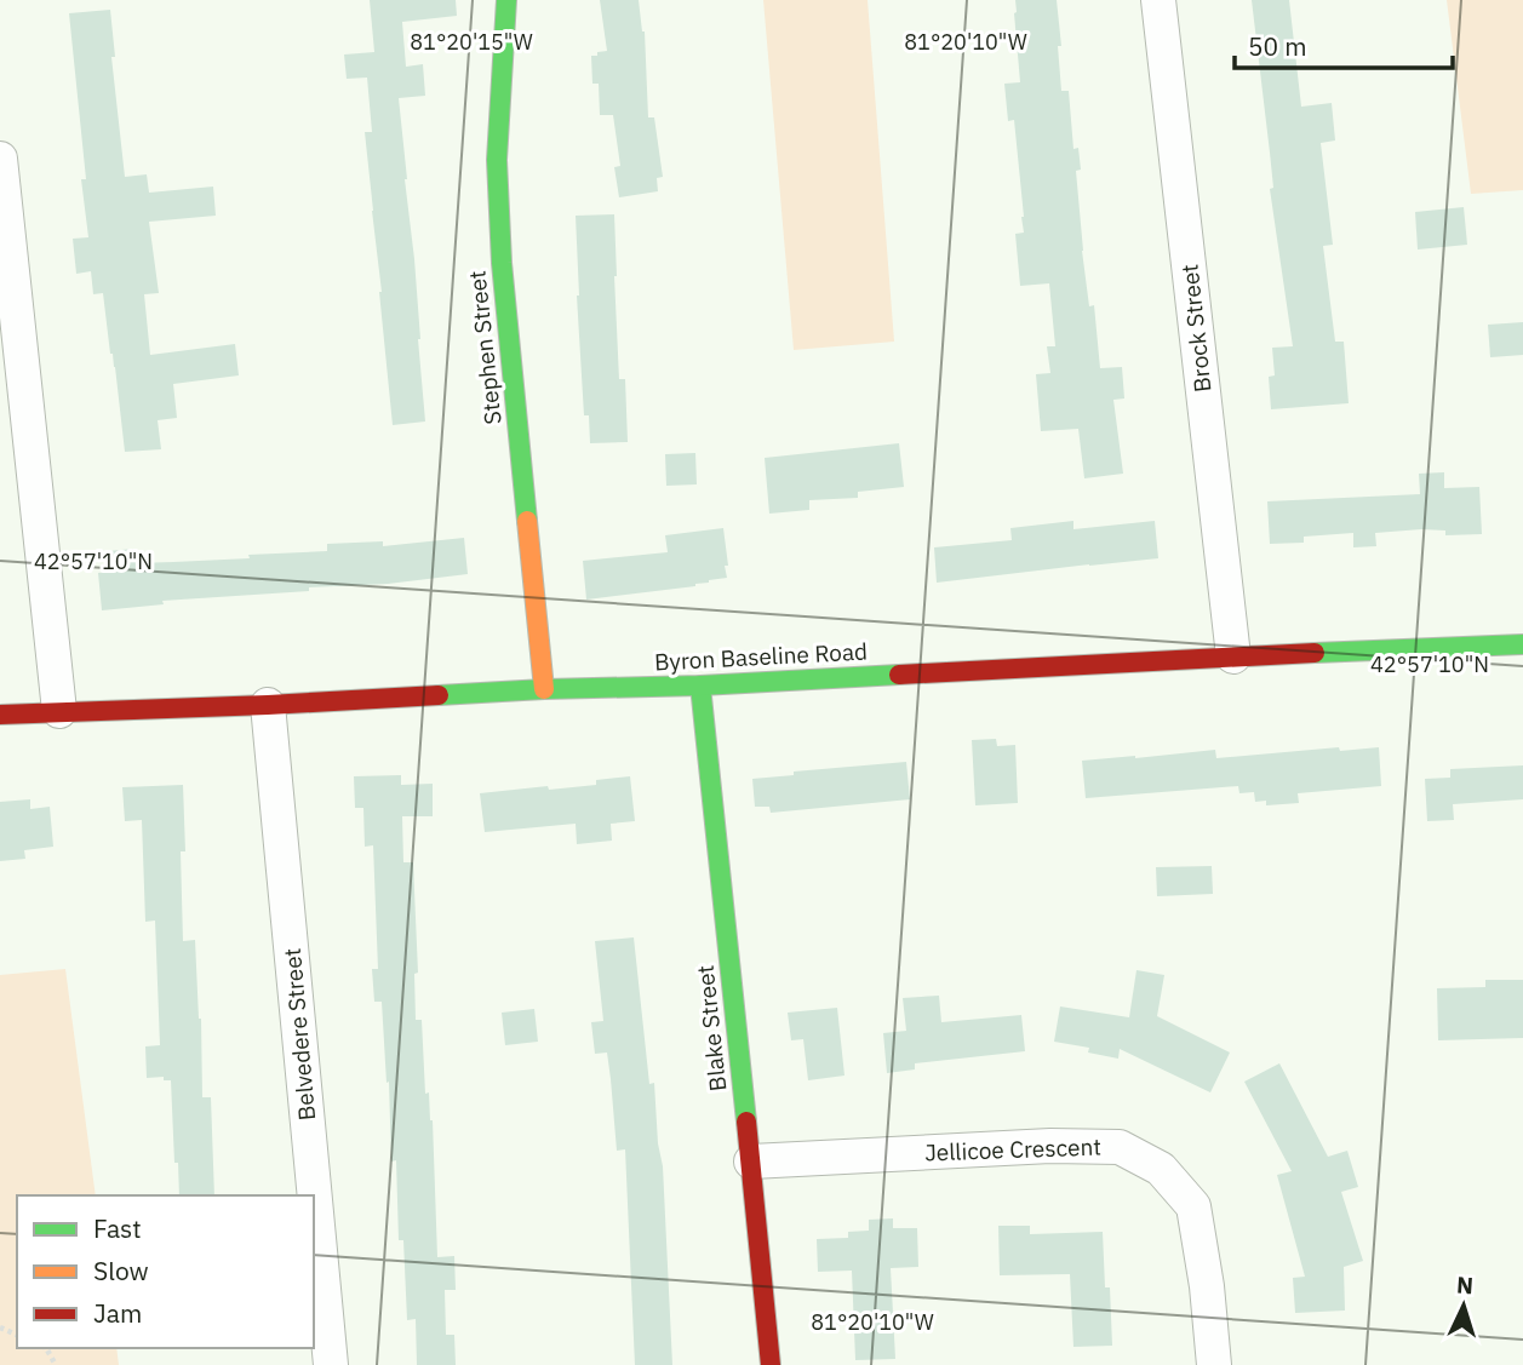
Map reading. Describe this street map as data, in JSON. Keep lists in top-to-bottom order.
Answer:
{
  "streets": {
    "main road": ["Stephen Street", "Byron Baseline Road", "Blake Street"],
    "street": ["Brock Street", "Belvedere Street", "Jellicoe Crescent"]
  },
  "crossings": [
    ["Brock Street", "Byron Baseline Road"],
    ["Stephen Street", "Byron Baseline Road"],
    ["Byron Baseline Road", "Blake Street"],
    ["Byron Baseline Road", "Belvedere Street"],
    ["Blake Street", "Jellicoe Crescent"]
  ],
  "legend": ["Fast", "Slow", "Jam"],
  "scale_bar": "50 m",
  "north": "top",
  "coordinates": ["81°20'15\"W", "81°20'10\"W", "42°57'10\"N"]
}
